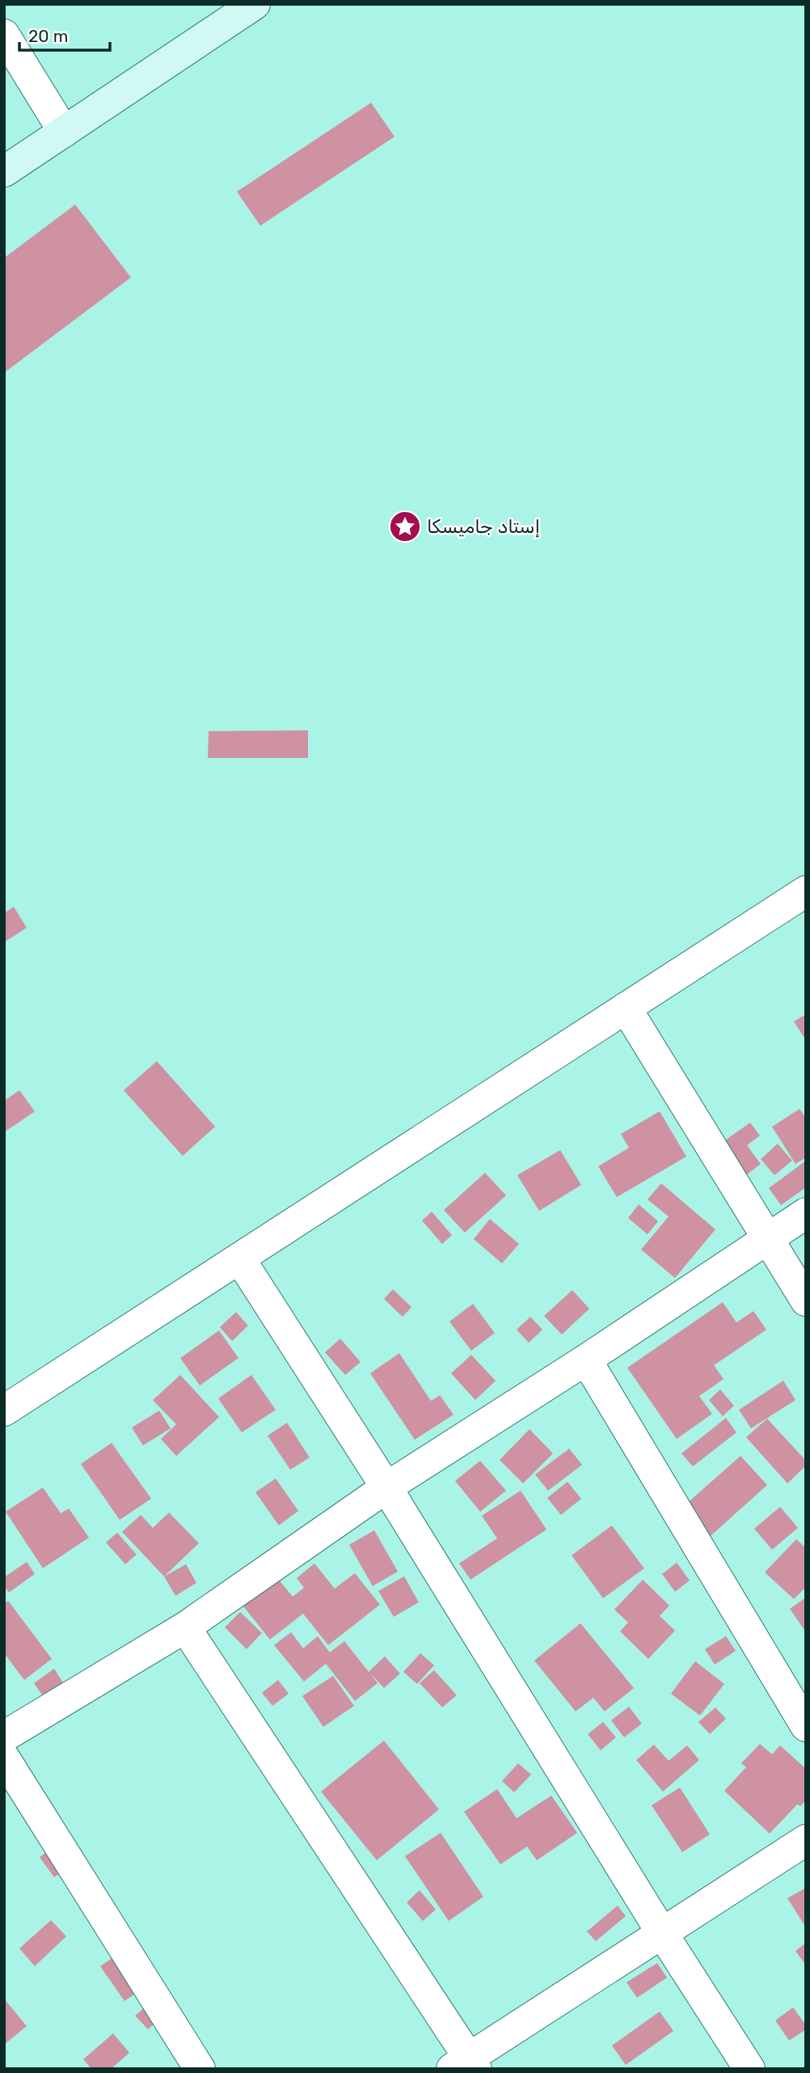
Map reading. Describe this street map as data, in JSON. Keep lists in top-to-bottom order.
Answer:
{
  "places": {
    "place": ["إستاد جاميسكا"]
  },
  "scale_bar": "20 m"
}
